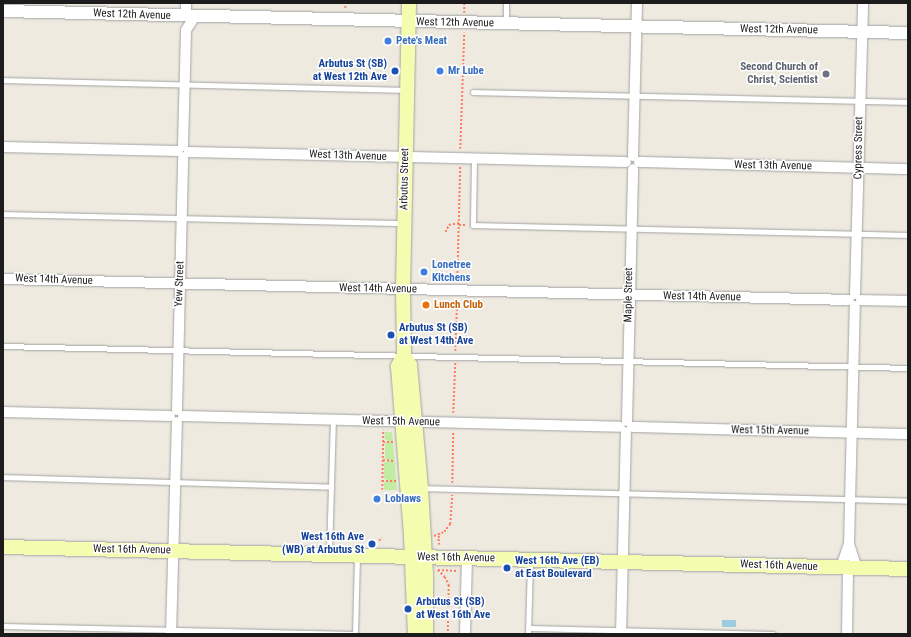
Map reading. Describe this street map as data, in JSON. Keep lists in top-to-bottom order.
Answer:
{
  "streets": {
    "main road": ["Arbutus Street", "West 16th Avenue"],
    "street": [
      "West 12th Avenue",
      "Cypress Street",
      "West 13th Avenue",
      "West 14th Avenue",
      "Yew Street",
      "Maple Street",
      "West 15th Avenue"
    ]
  },
  "crossings": [
    ["West 12th Avenue", "Cypress Street"],
    ["West 12th Avenue", "Arbutus Street"],
    ["West 12th Avenue", "Maple Street"],
    ["Cypress Street", "West 13th Avenue"],
    ["Cypress Street", "West 14th Avenue"],
    ["Cypress Street", "West 15th Avenue"],
    ["Cypress Street", "West 16th Avenue"],
    ["West 13th Avenue", "Arbutus Street"],
    ["West 13th Avenue", "Yew Street"],
    ["West 13th Avenue", "Maple Street"],
    ["Arbutus Street", "West 14th Avenue"],
    ["Arbutus Street", "West 15th Avenue"],
    ["Arbutus Street", "West 16th Avenue"],
    ["West 14th Avenue", "Yew Street"],
    ["West 14th Avenue", "Maple Street"],
    ["Yew Street", "West 15th Avenue"],
    ["Yew Street", "West 16th Avenue"],
    ["Maple Street", "West 15th Avenue"],
    ["Maple Street", "West 16th Avenue"]
  ],
  "places": [
    "Pete's Meat",
    "Arbutus St (SB) at West 12th Ave",
    "Mr Lube",
    "Second Church of Christ, Scientist",
    "Lonetree Kitchens",
    "Lunch Club",
    "Arbutus St (SB) at West 14th Ave",
    "Loblaws",
    "West 16th Ave (WB) at Arbutus St",
    "West 16th Ave (EB) at East Boulevard",
    "Arbutus St (SB) at West 16th Ave"
  ]
}
